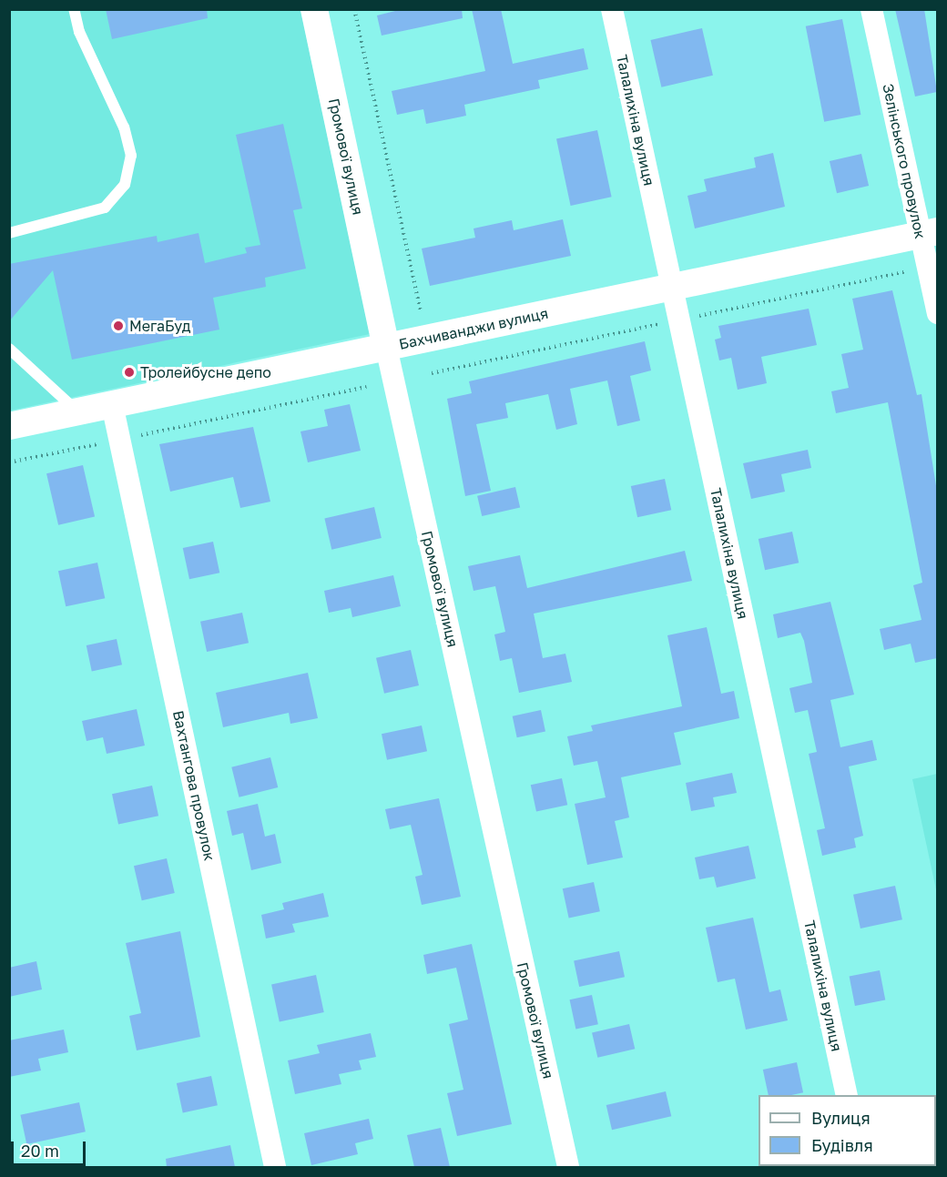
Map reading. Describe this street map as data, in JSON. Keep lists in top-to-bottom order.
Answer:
{
  "streets": {
    "street": [
      "Талалихіна вулиця",
      "Громової вулиця",
      "Зелінського провулок",
      "Бахчиванджи вулиця",
      "Вахтангова провулок"
    ]
  },
  "crossings": [
    ["Талалихіна вулиця", "Бахчиванджи вулиця"],
    ["Громової вулиця", "Бахчиванджи вулиця"],
    ["Зелінського провулок", "Бахчиванджи вулиця"],
    ["Бахчиванджи вулиця", "Вахтангова провулок"]
  ],
  "places": ["МегаБуд", "Тролейбусне депо"],
  "legend": ["Вулиця", "Будівля"],
  "scale_bar": "20 m"
}
